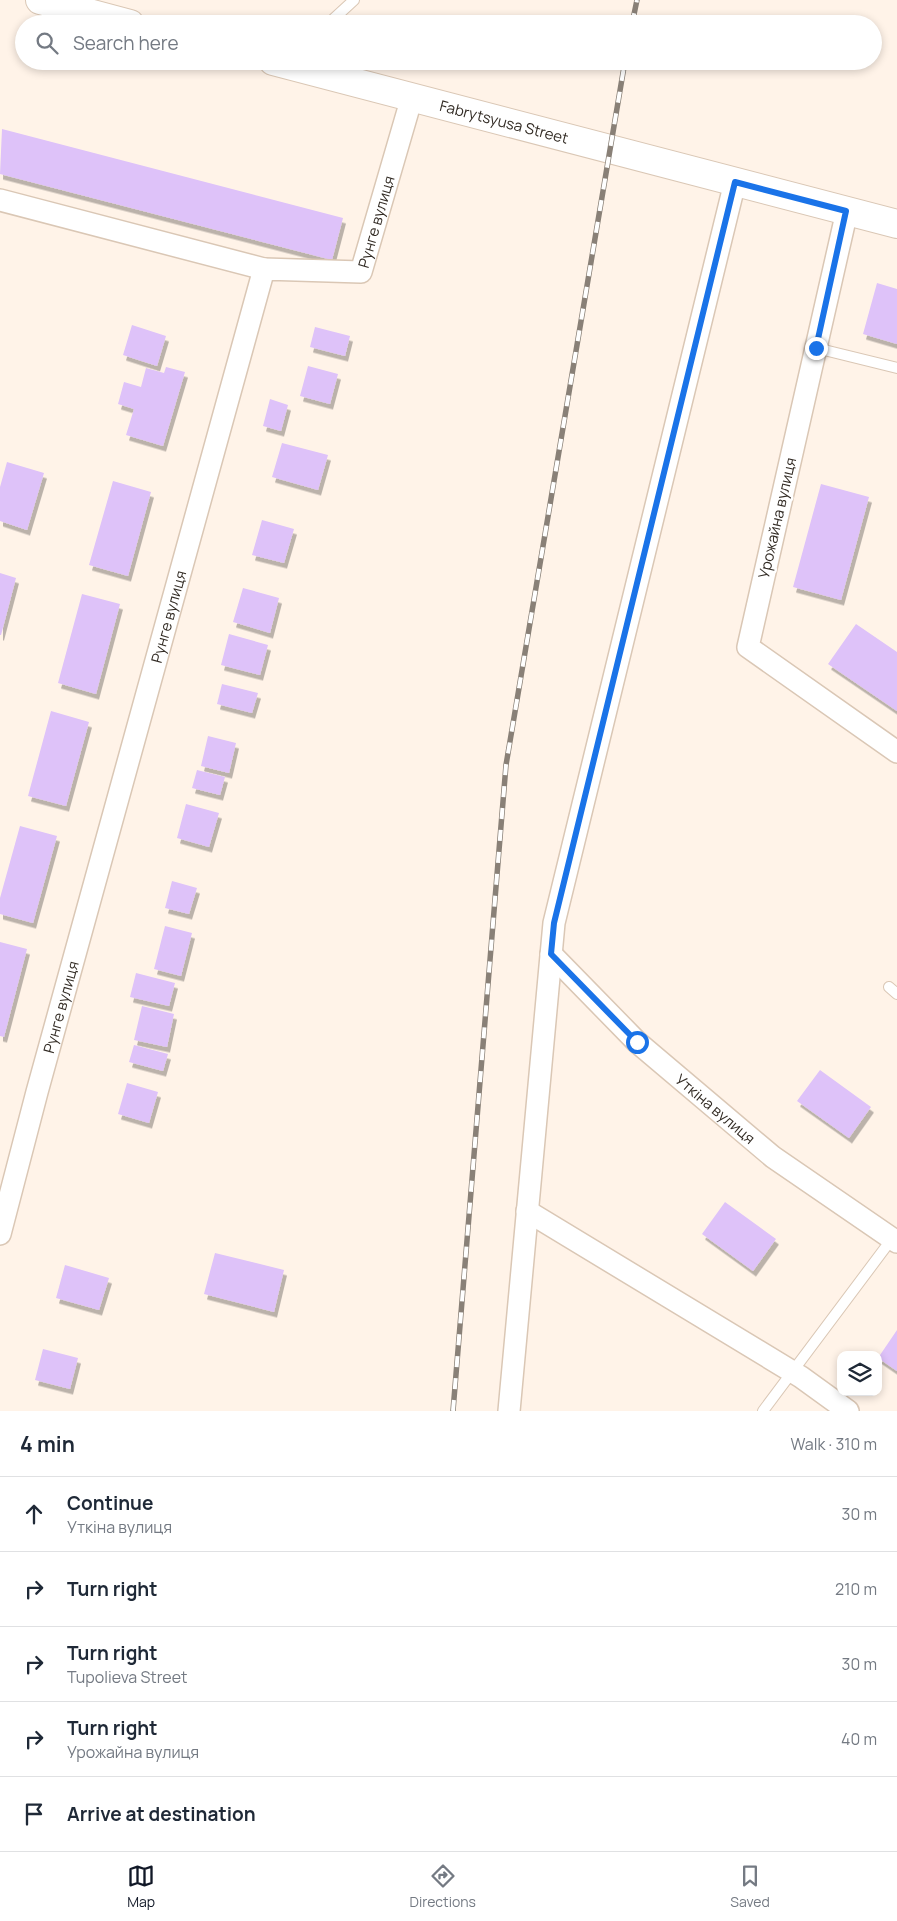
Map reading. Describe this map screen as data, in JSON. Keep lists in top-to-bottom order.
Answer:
{
  "streets": {
    "main road": ["Fabrytsyusa Street"],
    "street": ["Рунге вулиця", "Урожайна вулиця", "Уткiна вулиця"]
  },
  "crossings": [
    ["Fabrytsyusa Street", "Рунге вулиця"],
    ["Fabrytsyusa Street", "Урожайна вулиця"]
  ],
  "page": {
    "search": "Search here",
    "heading": ["4 min", "Walk · 310 m"],
    "list": [
      ["Continue", "Уткiна вулиця", "30 m"],
      ["Turn right", "210 m"],
      ["Turn right", "Tupolieva Street", "30 m"],
      ["Turn right", "Урожайна вулиця", "40 m"],
      "Arrive at destination"
    ],
    "nav": ["Map", "Directions", "Saved"]
  }
}
